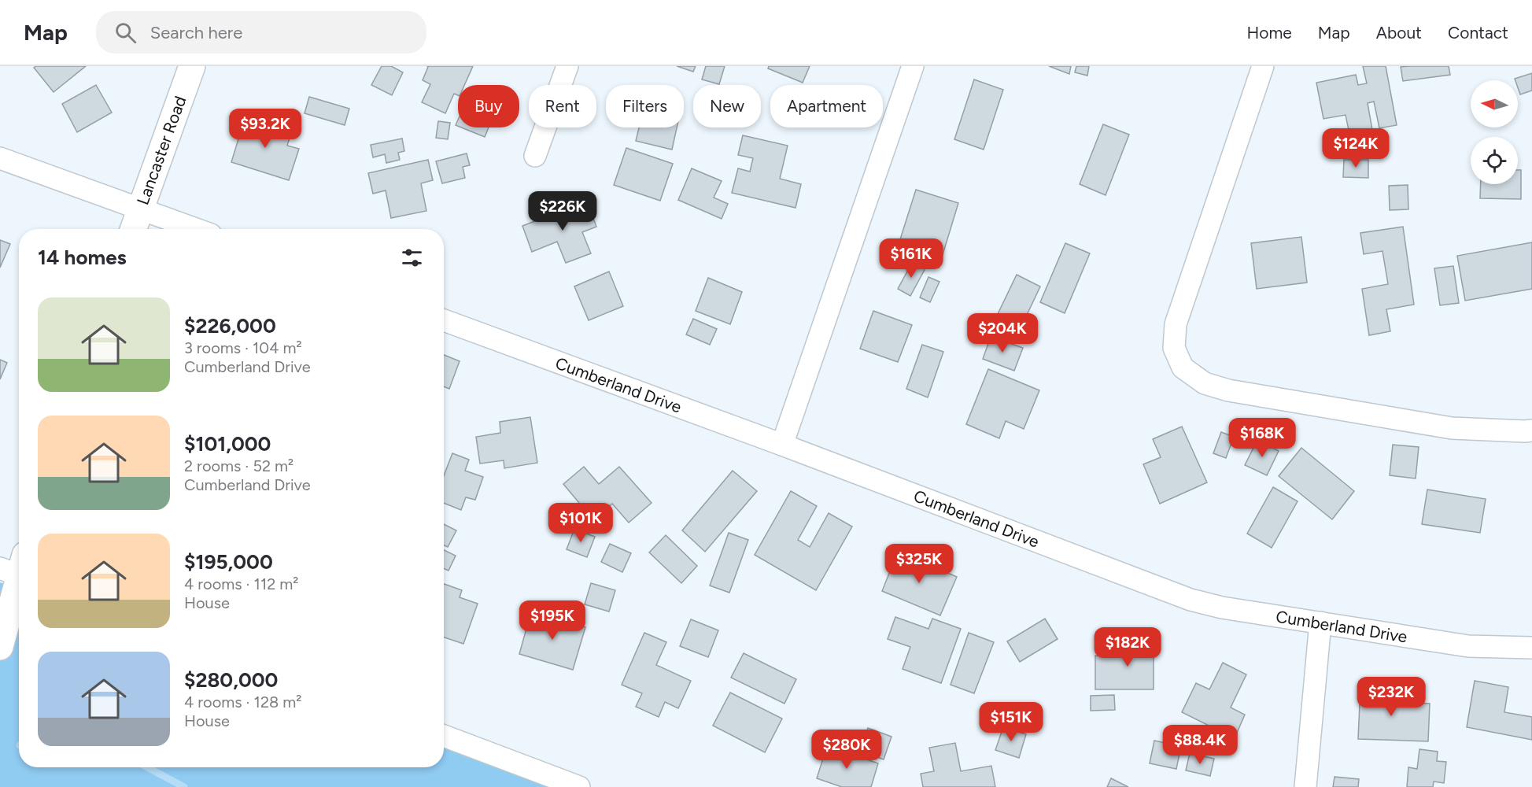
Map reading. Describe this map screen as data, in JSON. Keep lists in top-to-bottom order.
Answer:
{
  "streets": {
    "street": ["Lancaster Road", "Cumberland Drive"]
  },
  "north": "left",
  "page": {
    "header": "Map",
    "search": "Search here",
    "nav": [
      "Home",
      "Map",
      "About",
      "Contact"
    ],
    "chip": [
      "Buy",
      "Rent",
      "Filters",
      "New",
      "Apartment"
    ],
    "price": [
      "$93.2K",
      "$124K",
      "$226K",
      "$161K",
      "$204K",
      "$168K",
      "$101K",
      "$325K",
      "$195K",
      "$182K",
      "$232K",
      "$151K",
      "$88.4K",
      "$280K"
    ],
    "heading": "14 homes",
    "list": [
      {
        "name": "$226,000",
        "note": "3 rooms · 104 m² · Cumberland Drive"
      },
      {
        "name": "$101,000",
        "note": "2 rooms · 52 m² · Cumberland Drive"
      },
      {
        "name": "$195,000",
        "note": "4 rooms · 112 m² · House"
      },
      {
        "name": "$280,000",
        "note": "4 rooms · 128 m² · House"
      }
    ]
  }
}
